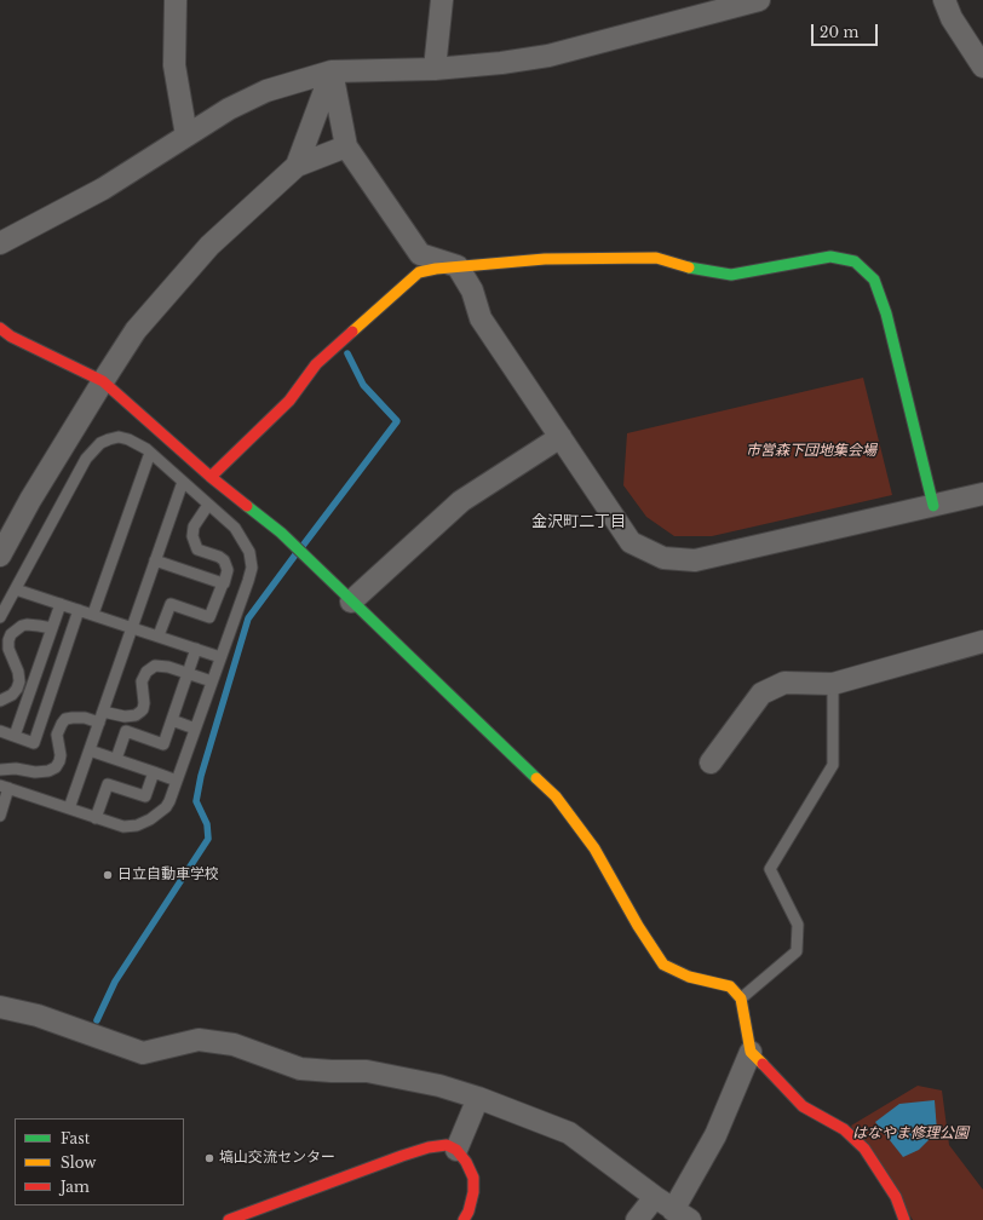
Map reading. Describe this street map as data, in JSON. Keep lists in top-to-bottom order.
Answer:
{
  "districts": ["金沢町二丁目"],
  "parks": ["市営森下団地集会場", "はなやま修理公園"],
  "places": ["日立自動車学校", "塙山交流センター"],
  "legend": ["Fast", "Slow", "Jam"],
  "scale_bar": "20 m"
}
